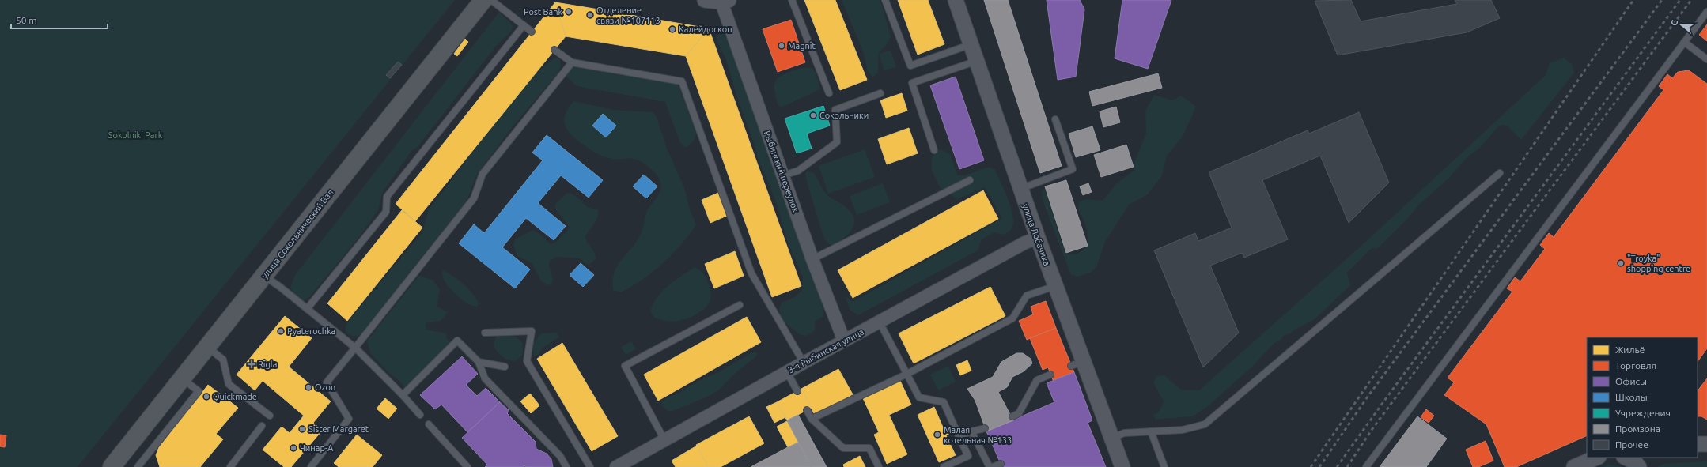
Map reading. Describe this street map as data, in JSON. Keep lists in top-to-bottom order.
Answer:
{
  "streets": {
    "main road": ["улица Сокольнический Вал"],
    "street": ["Рыбинский переулок", "улица Лобачика", "3-я Рыбинская улица"]
  },
  "crossings": [
    ["Рыбинский переулок", "3-я Рыбинская улица"],
    ["улица Лобачика", "3-я Рыбинская улица"]
  ],
  "parks": ["Sokolniki Park"],
  "places": {
    "other": [
      "Post Bank",
      "Отделение связи №107113",
      "Калейдоскоп",
      "Magnit",
      "Сокольники",
      "\"Troyka\" shopping centre",
      "Pyaterochka",
      "Ozon",
      "Quickmade",
      "Sister Margaret",
      "Малая котельная №133",
      "Чинар-А"
    ],
    "health": ["Rigla"]
  },
  "legend": [
    "Жильё",
    "Торговля",
    "Офисы",
    "Школы",
    "Учреждения",
    "Промзона",
    "Прочее"
  ],
  "scale_bar": "50 m",
  "north": "left"
}
